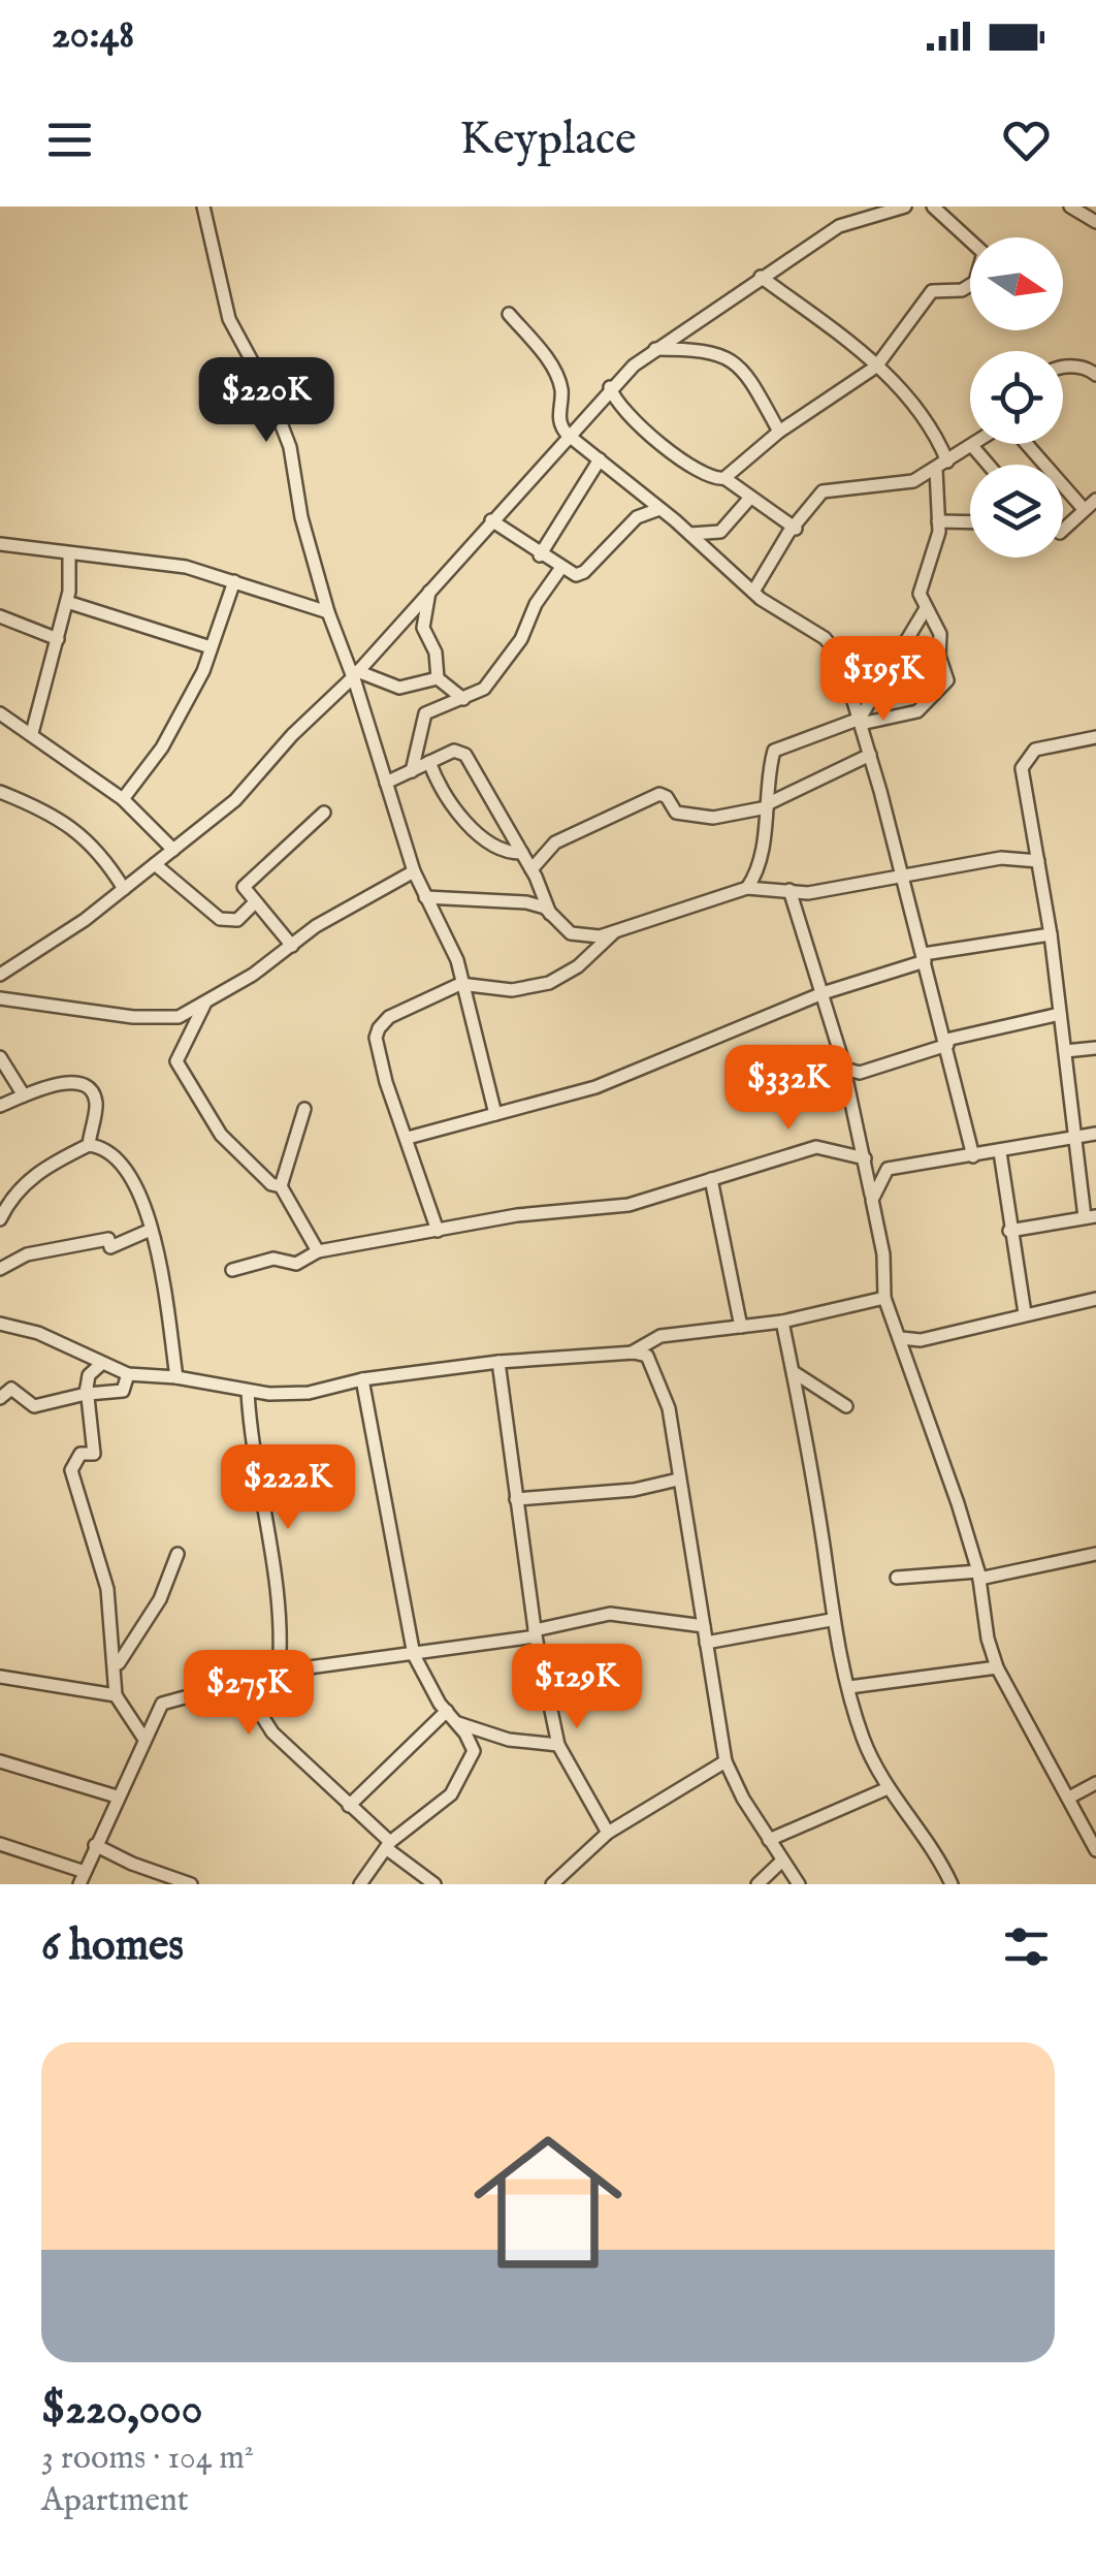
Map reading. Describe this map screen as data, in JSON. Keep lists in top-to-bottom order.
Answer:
{
  "north": "right",
  "page": {
    "status": "20:48",
    "header": "Keyplace",
    "price": [
      "$220K",
      "$195K",
      "$332K",
      "$222K",
      "$129K",
      "$275K"
    ],
    "heading": "6 homes",
    "list": [
      {
        "name": "$220,000",
        "note": "3 rooms · 104 m² · Apartment"
      }
    ]
  }
}
